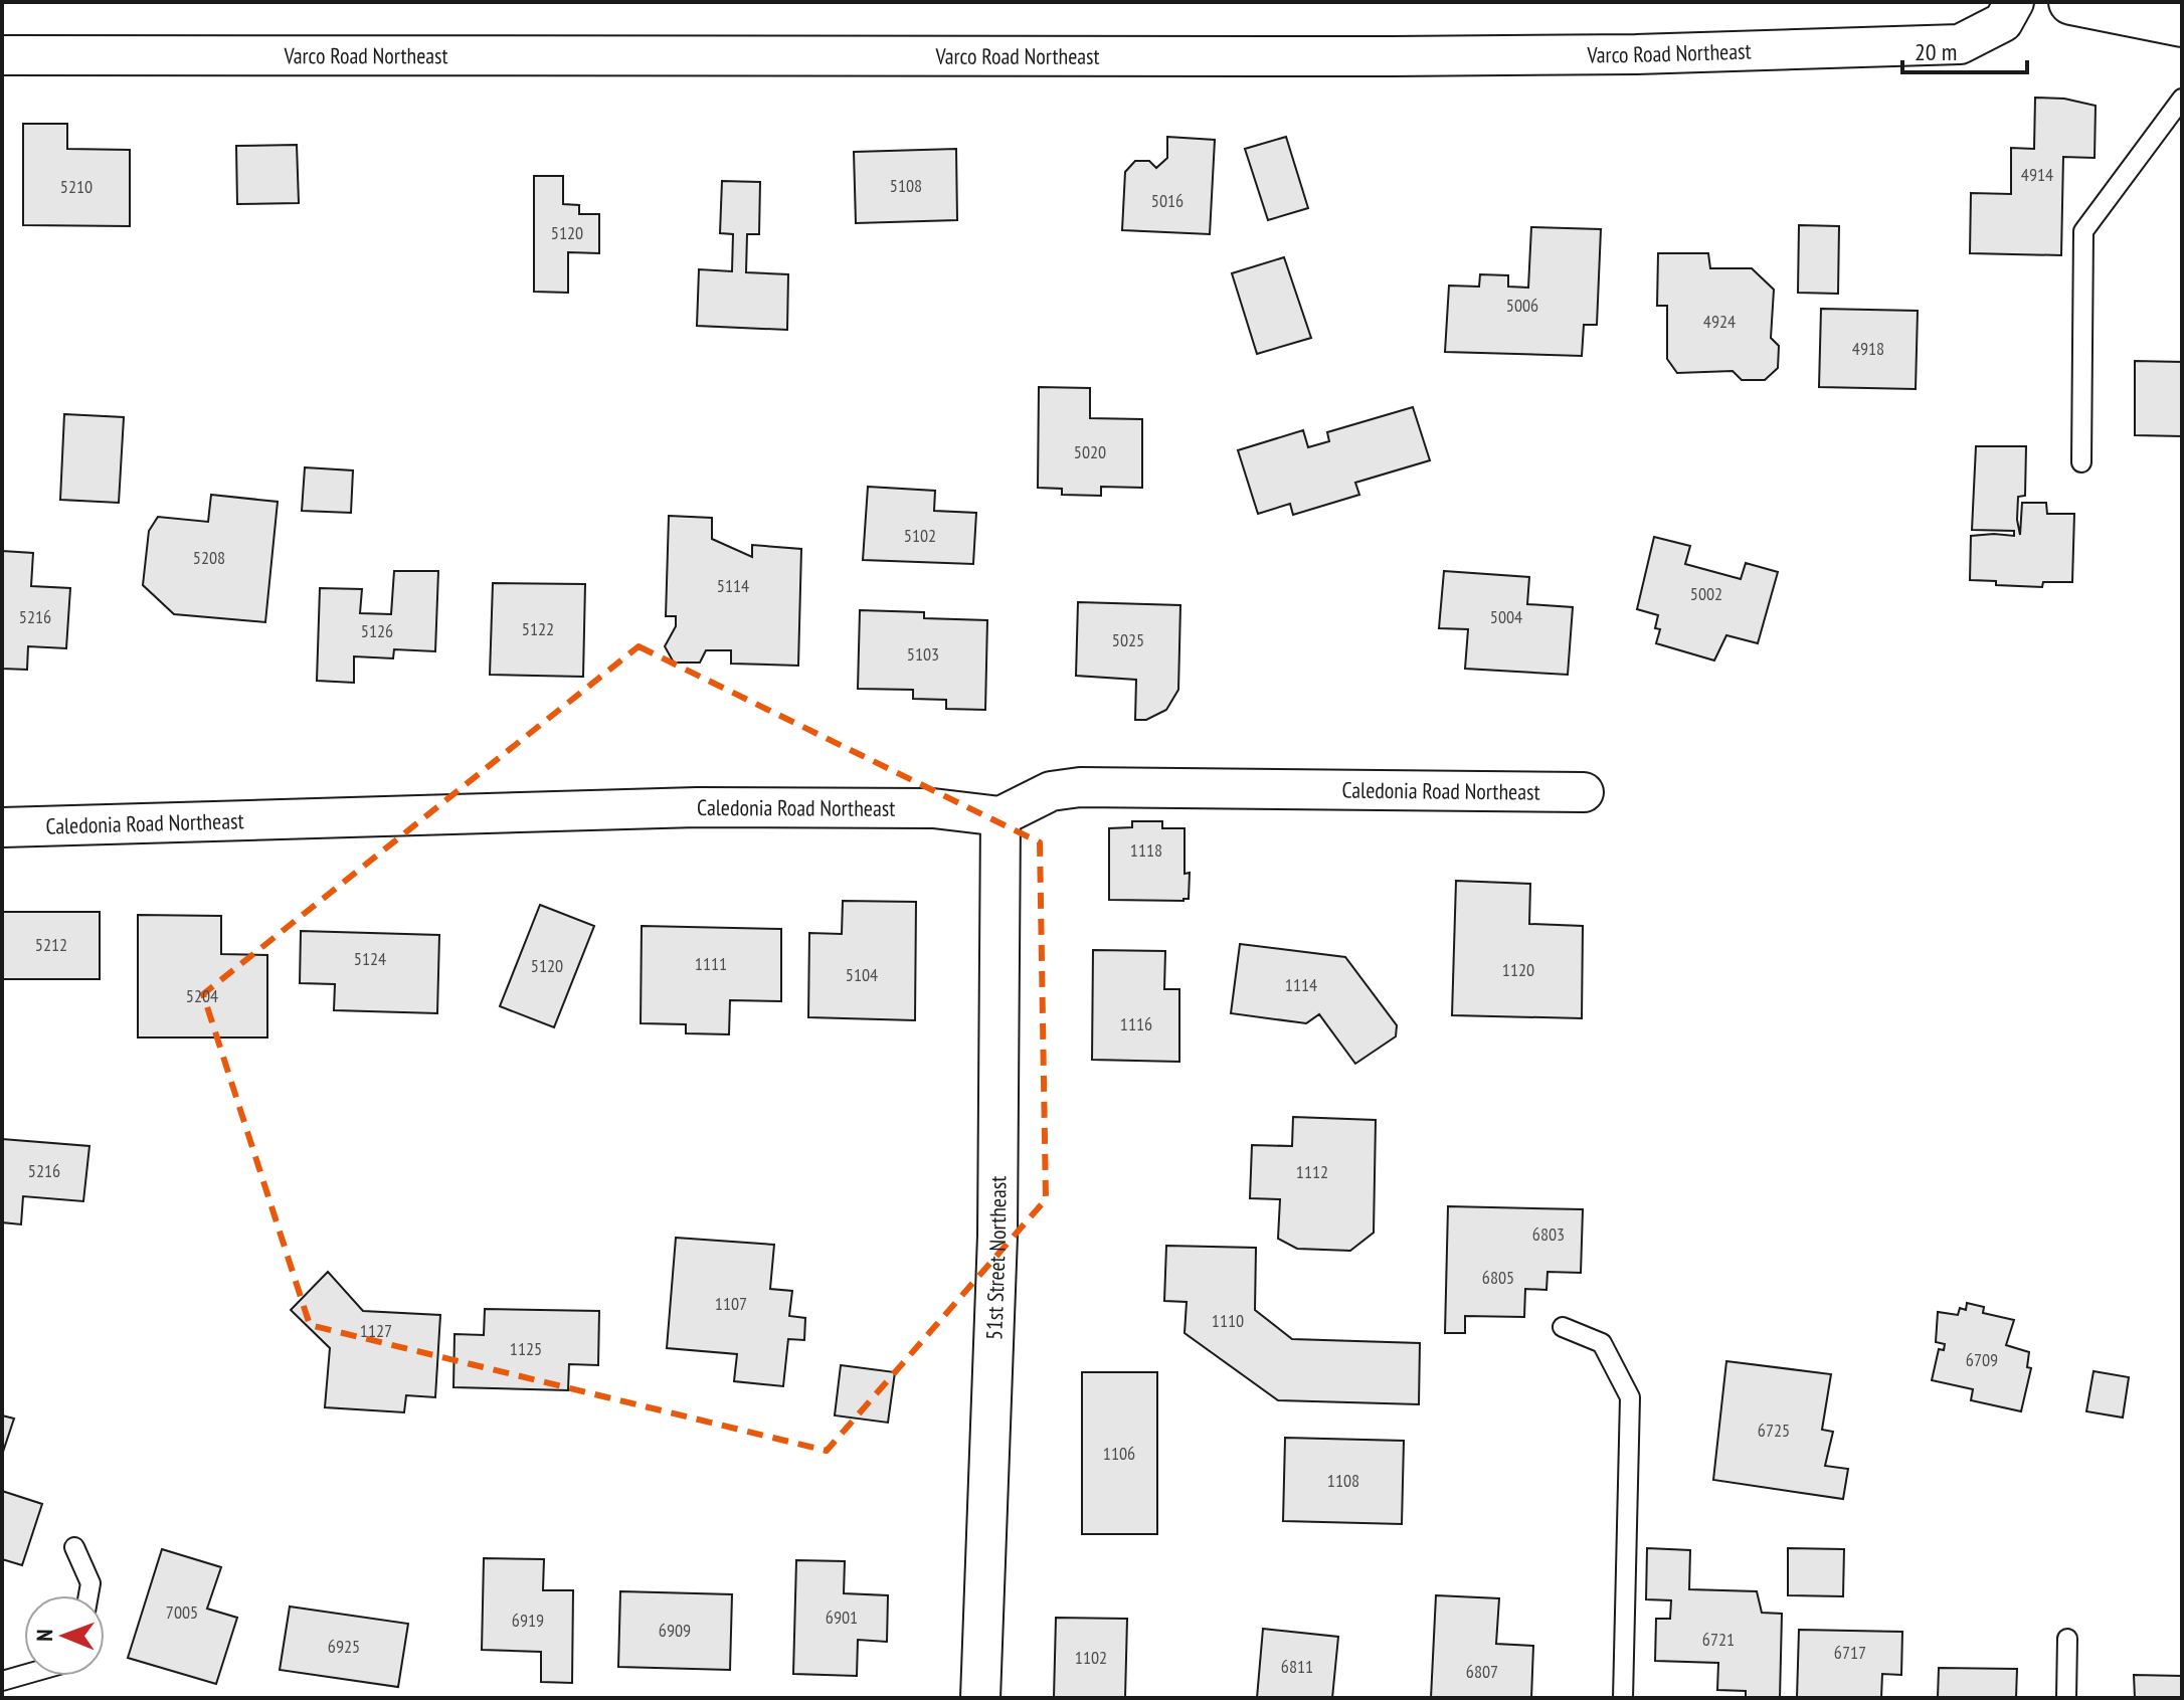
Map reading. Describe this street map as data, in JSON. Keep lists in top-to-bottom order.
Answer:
{
  "streets": {
    "street": ["Varco Road Northeast", "Caledonia Road Northeast", "51st Street Northeast"]
  },
  "crossings": [
    ["Caledonia Road Northeast", "51st Street Northeast"]
  ],
  "house_numbers": [
    "4914",
    "5108",
    "5210",
    "5016",
    "5120",
    "5006",
    "4924",
    "4918",
    "5020",
    "5102",
    "5208",
    "5114",
    "5002",
    "5216",
    "5004",
    "5122",
    "5126",
    "5025",
    "5103",
    "1118",
    "5212",
    "5124",
    "1111",
    "5120",
    "1120",
    "5104",
    "1114",
    "5204",
    "1116",
    "5216",
    "1112",
    "6803",
    "6805",
    "1107",
    "1110",
    "1127",
    "1125",
    "6709",
    "6725",
    "1106",
    "1108",
    "7005",
    "6901",
    "6919",
    "6909",
    "6721",
    "6925",
    "6717",
    "1102",
    "6811",
    "6807"
  ],
  "scale_bar": "20 m",
  "north": "left"
}
